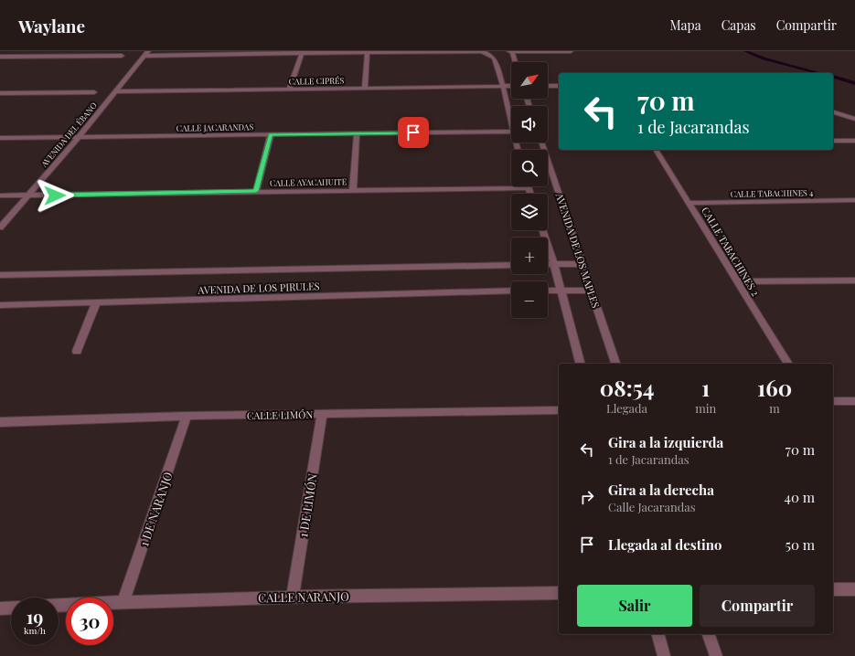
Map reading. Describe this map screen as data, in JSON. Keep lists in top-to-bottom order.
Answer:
{
  "streets": {
    "street": [
      "CALLE CIPRÉS",
      "CALLE JACARANDAS",
      "AVENIDA DEL ÉBANO",
      "CALLE AYACAHUITE",
      "CALLE TABACHINES 4",
      "AVENIDA DE LOS MAPLES",
      "CALLE TABACHINES 2",
      "AVENIDA DE LOS PIRULES",
      "CALLE LIMÓN",
      "1 DE LIMÓN",
      "1 DE NARANJO",
      "CALLE NARANJO"
    ]
  },
  "crossings": [
    ["CALLE CIPRÉS", "AVENIDA DEL ÉBANO"],
    ["CALLE JACARANDAS", "AVENIDA DEL ÉBANO"],
    ["AVENIDA DEL ÉBANO", "CALLE AYACAHUITE"],
    ["CALLE TABACHINES 4", "CALLE TABACHINES 2"],
    ["CALLE LIMÓN", "1 DE LIMÓN"],
    ["CALLE LIMÓN", "1 DE NARANJO"],
    ["1 DE LIMÓN", "CALLE NARANJO"],
    ["1 DE NARANJO", "CALLE NARANJO"]
  ],
  "north": "top right",
  "page": {
    "header": "Waylane",
    "nav": ["Mapa", "Capas", "Compartir"],
    "map_buttons": ["+", "−"],
    "turn": ["70 m", "1 de Jacarandas"],
    "eta": [
      "08:54",
      "Llegada",
      "1",
      "min",
      "160",
      "m"
    ],
    "list": [
      {
        "name": "Gira a la izquierda",
        "note": "1 de Jacarandas",
        "value": "70 m"
      },
      {
        "name": "Gira a la derecha",
        "note": "Calle Jacarandas",
        "value": "40 m"
      },
      {
        "name": "Llegada al destino",
        "value": "50 m"
      }
    ],
    "buttons": ["Salir", "Compartir"],
    "speed": "19 km/h",
    "limit": "30"
  }
}
